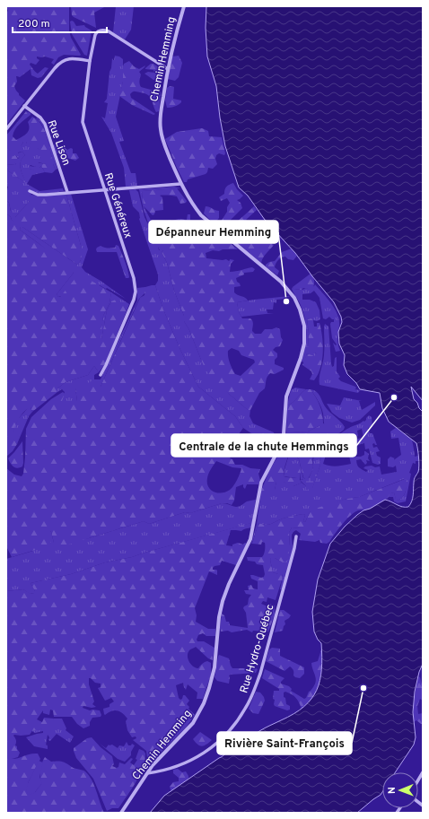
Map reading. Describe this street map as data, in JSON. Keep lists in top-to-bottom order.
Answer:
{
  "streets": {
    "street": [
      "Chemin Hemming",
      "Rue Lison",
      "Rue Généreux",
      "Rue Hydro-Québec"
    ]
  },
  "crossings": [
    ["Chemin Hemming", "Rue Généreux"],
    ["Chemin Hemming", "Rue Hydro-Québec"]
  ],
  "places": ["Dépanneur Hemming", "Centrale de la chute Hemmings", "Rivière Saint-François"],
  "scale_bar": "200 m",
  "north": "left"
}
